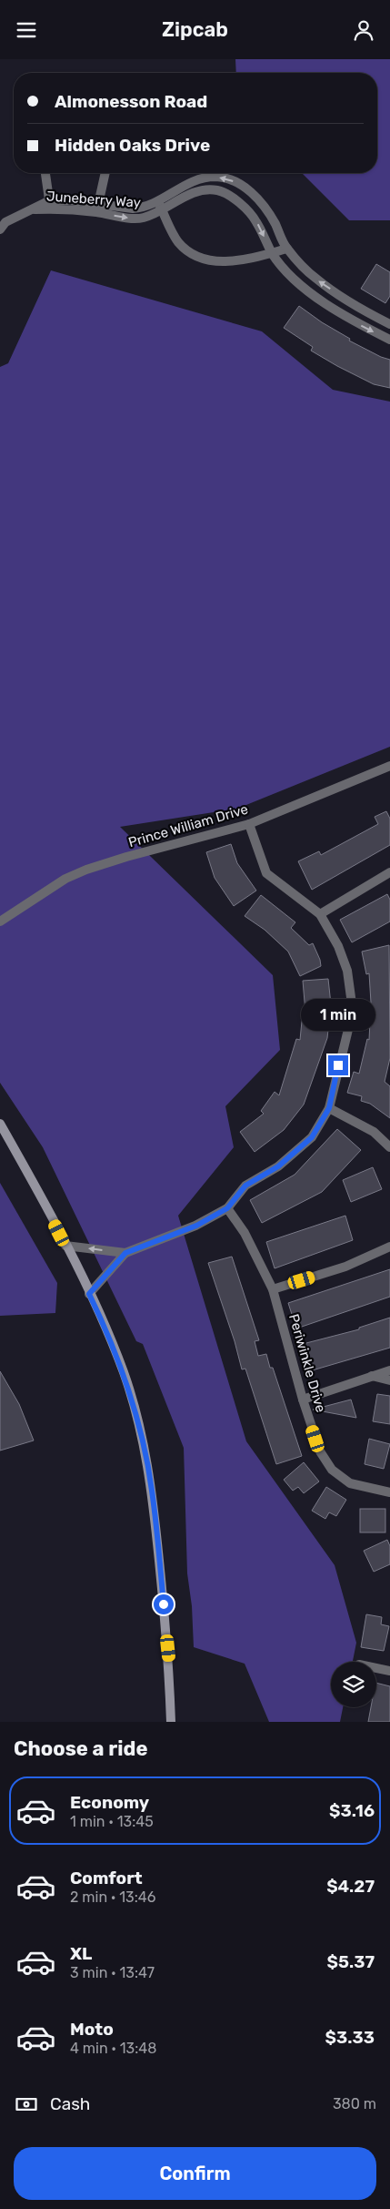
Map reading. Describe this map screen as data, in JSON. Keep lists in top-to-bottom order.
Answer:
{
  "streets": {
    "street": ["Juneberry Way", "Prince William Drive", "Periwinkle Drive"]
  },
  "page": {
    "header": "Zipcab",
    "banner": ["Almonesson Road", "Hidden Oaks Drive"],
    "bubble": "1 min",
    "heading": "Choose a ride",
    "list": [
      {
        "name": "Economy",
        "note": "1 min · 13:45",
        "value": "$3.16"
      },
      {
        "name": "Comfort",
        "note": "2 min · 13:46",
        "value": "$4.27"
      },
      {
        "name": "XL",
        "note": "3 min · 13:47",
        "value": "$5.37"
      },
      {
        "name": "Moto",
        "note": "4 min · 13:48",
        "value": "$3.33"
      }
    ],
    "pay": ["Cash", "380 m"],
    "buttons": "Confirm"
  }
}
